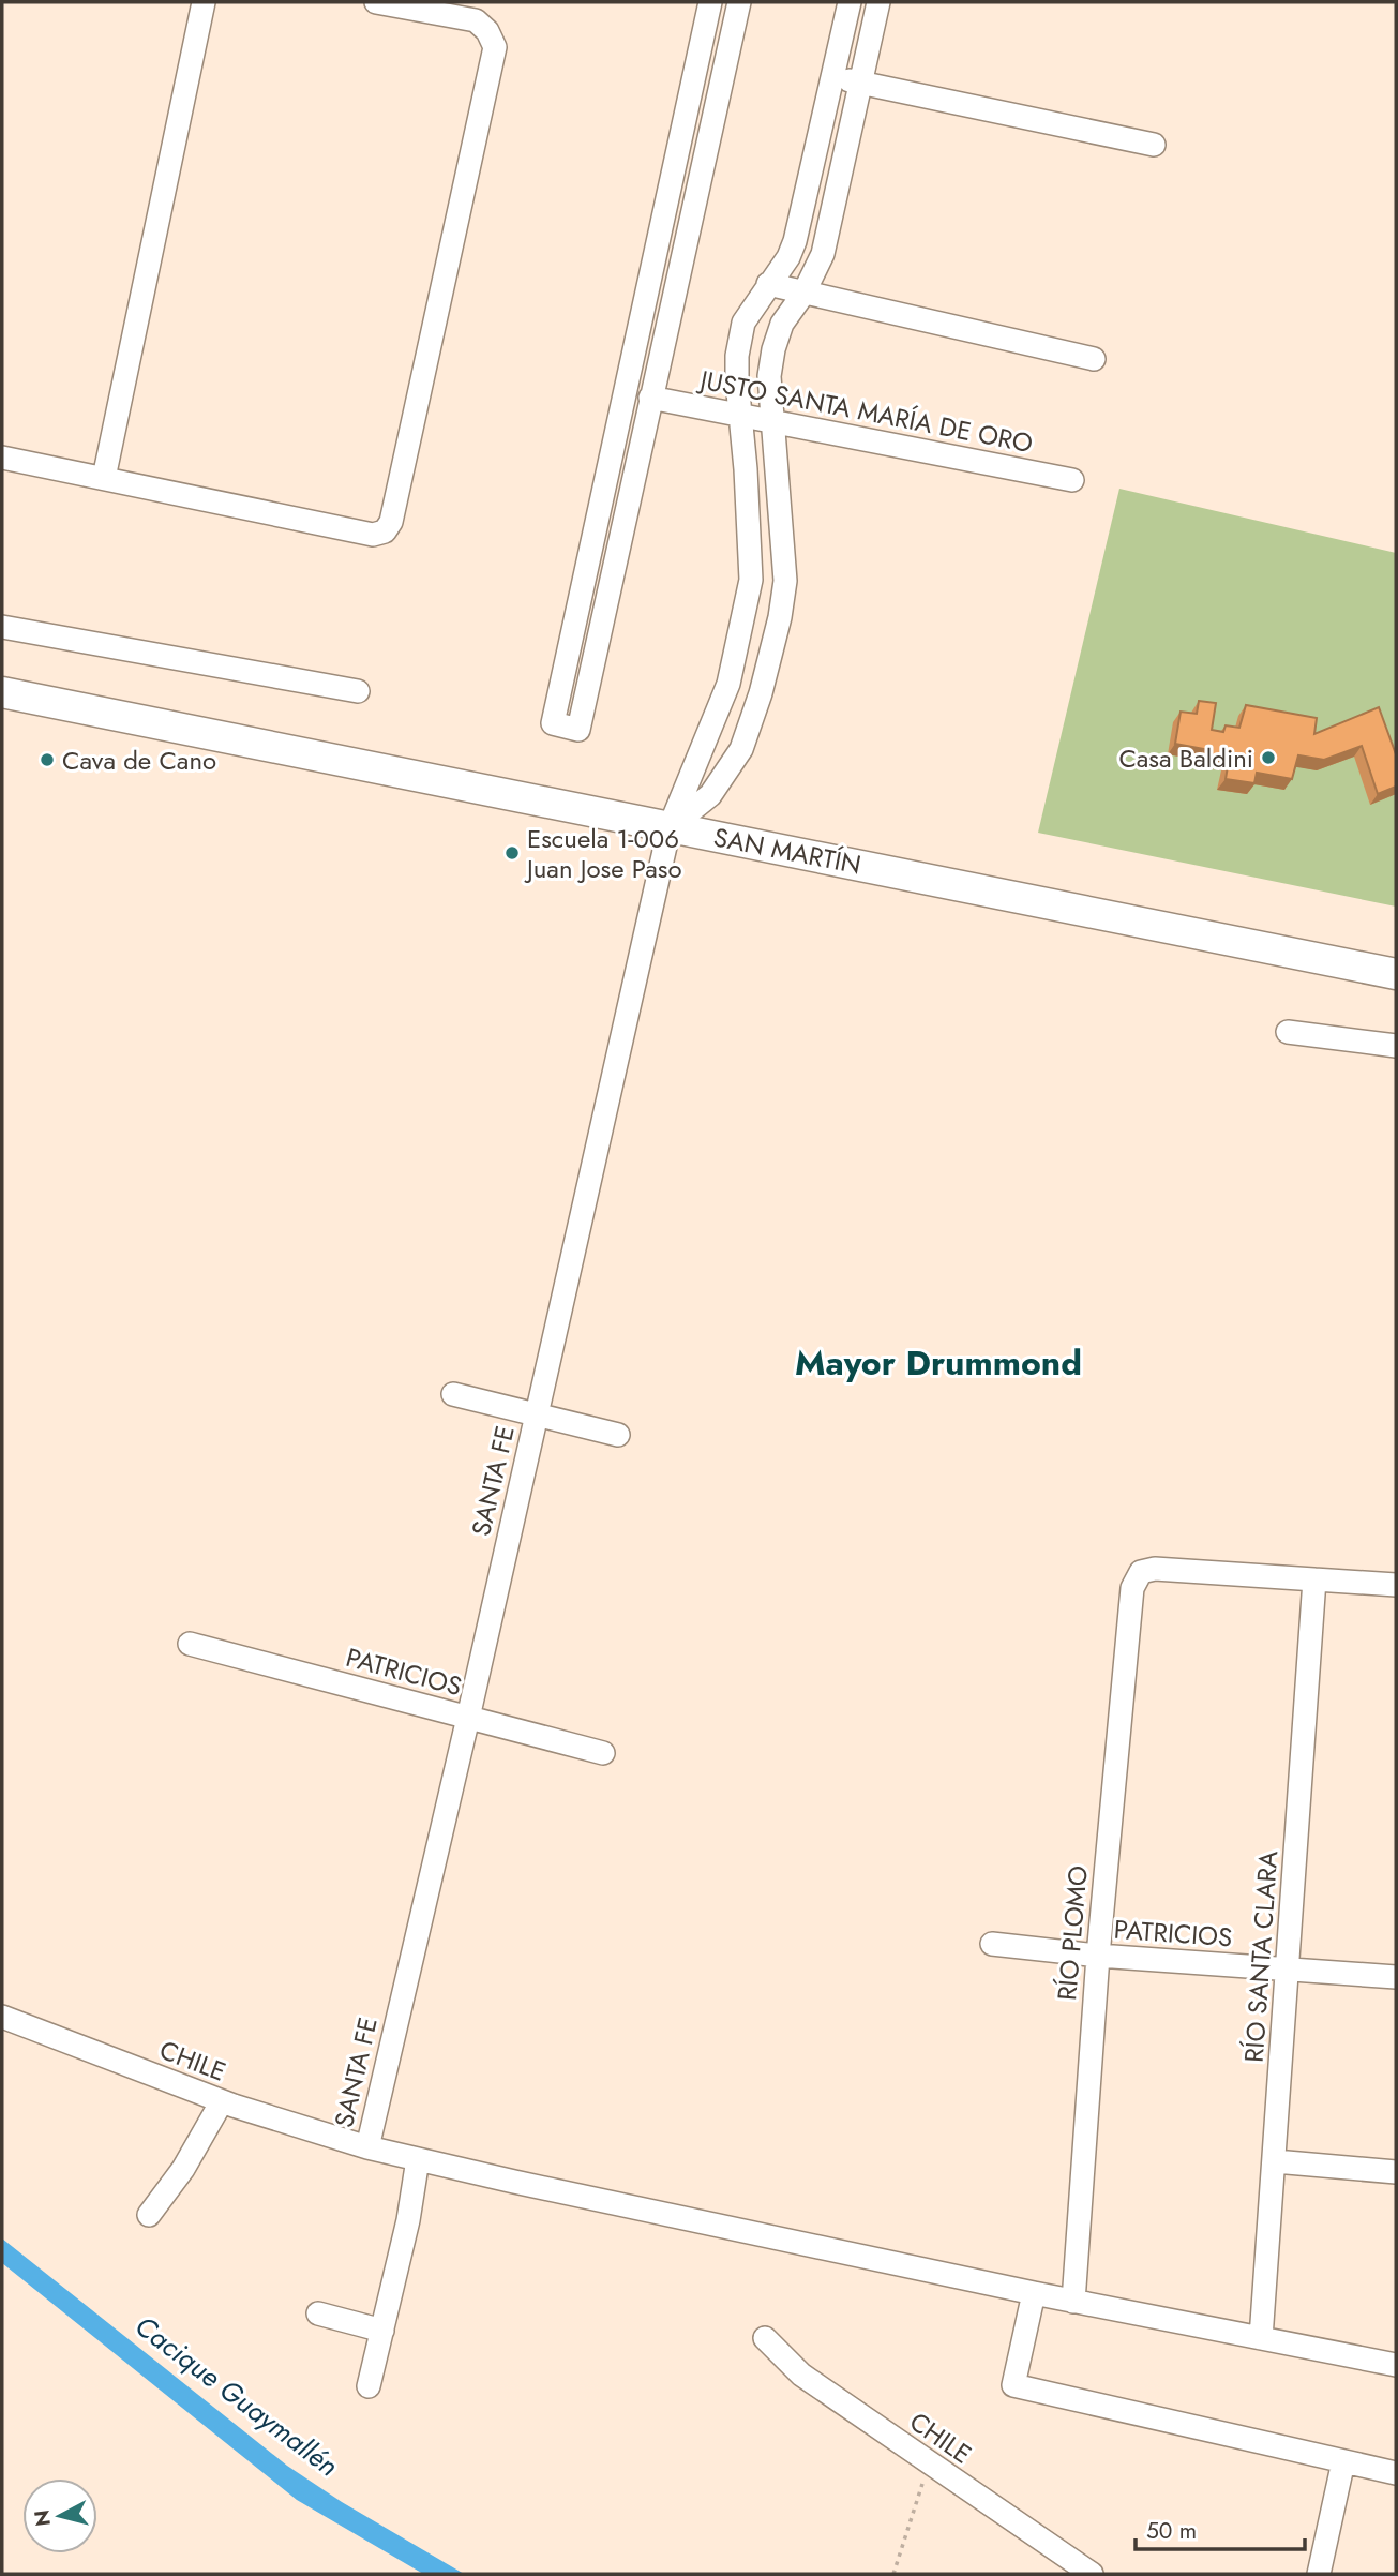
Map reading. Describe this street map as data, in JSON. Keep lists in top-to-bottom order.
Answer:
{
  "streets": {
    "main road": ["SAN MARTÍN"],
    "street": [
      "JUSTO SANTA MARÍA DE ORO",
      "SANTA FE",
      "PATRICIOS",
      "RÍO PLOMO",
      "RÍO SANTA CLARA",
      "CHILE"
    ]
  },
  "crossings": [
    ["JUSTO SANTA MARÍA DE ORO", "SANTA FE"],
    ["SAN MARTÍN", "SANTA FE"],
    ["SANTA FE", "PATRICIOS"],
    ["SANTA FE", "CHILE"],
    ["PATRICIOS", "RÍO PLOMO"],
    ["PATRICIOS", "RÍO SANTA CLARA"],
    ["RÍO PLOMO", "RÍO SANTA CLARA"],
    ["RÍO PLOMO", "CHILE"],
    ["RÍO SANTA CLARA", "CHILE"]
  ],
  "districts": ["Mayor Drummond"],
  "water": ["Cacique Guaymallén"],
  "places": ["Casa Baldini", "Cava de Cano", "Escuela 1-006 Juan Jose Paso"],
  "scale_bar": "50 m",
  "north": "left"
}
